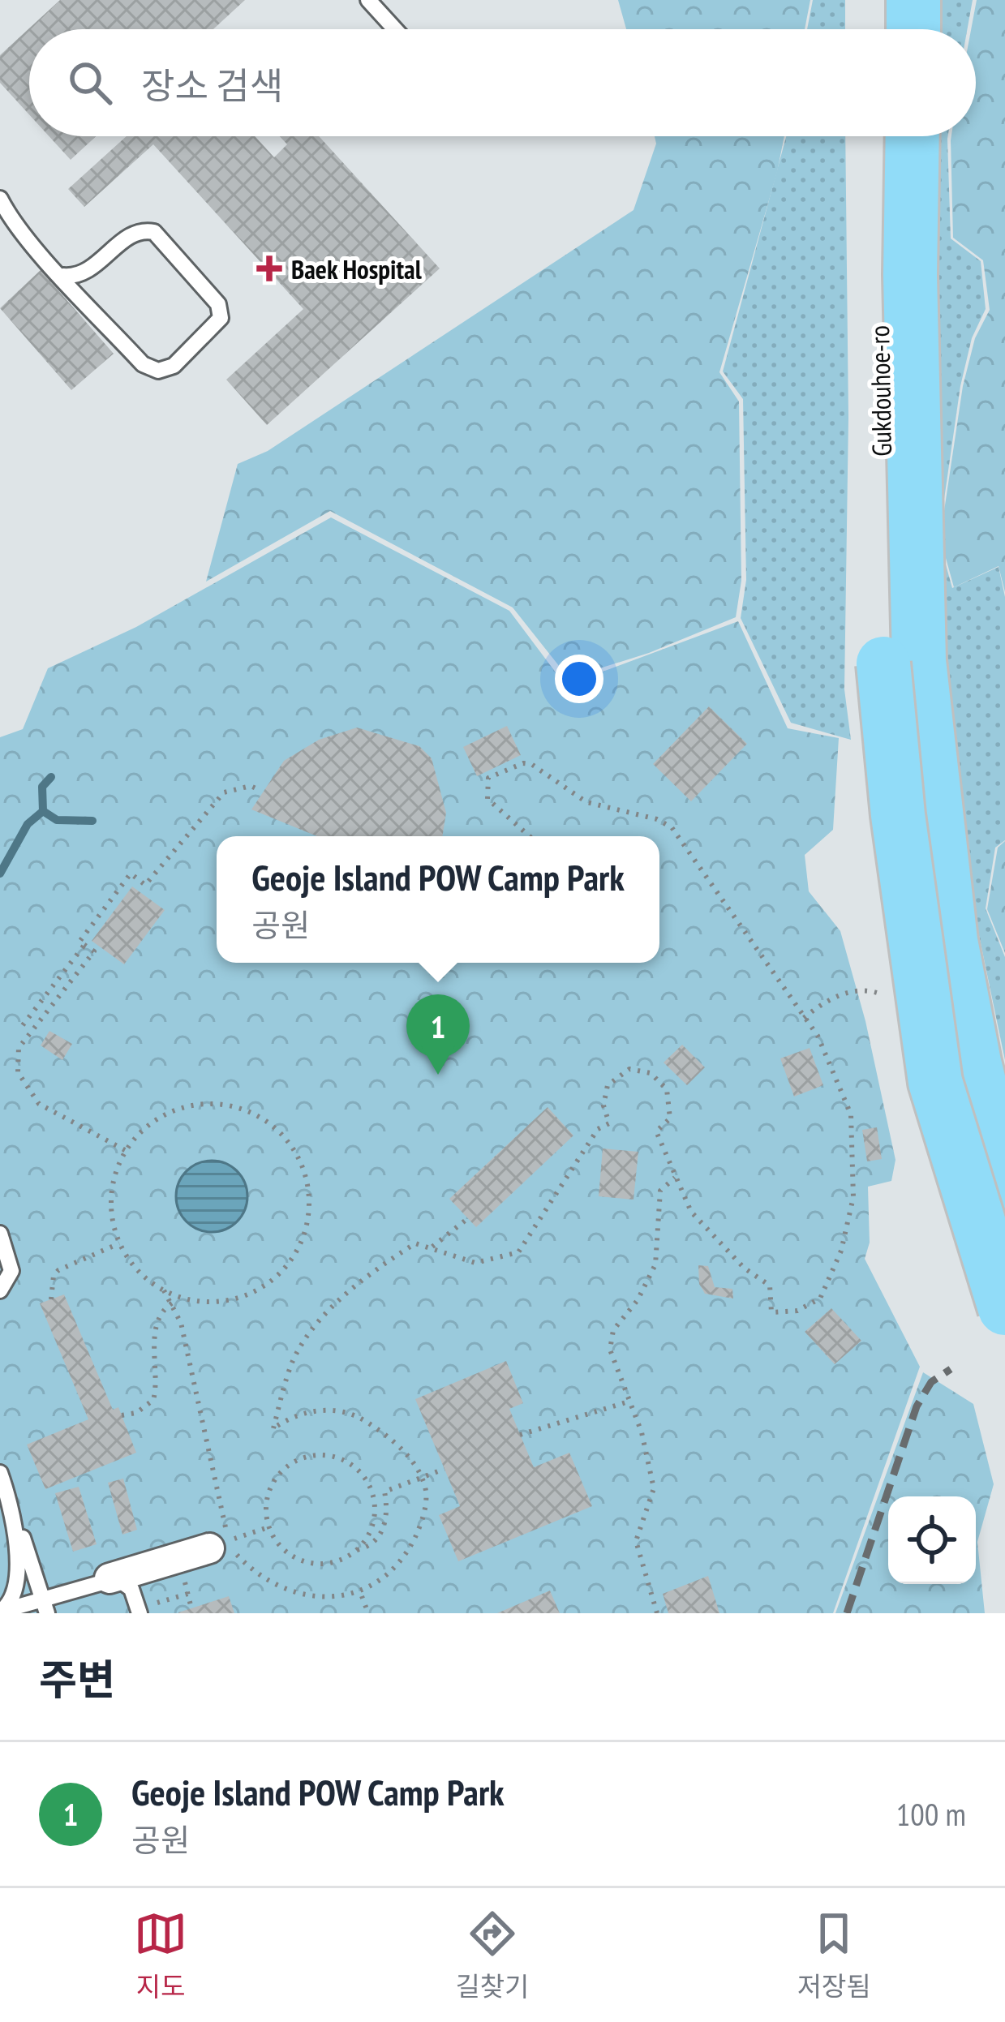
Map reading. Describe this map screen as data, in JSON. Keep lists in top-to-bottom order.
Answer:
{
  "streets": {
    "highway": ["Gukdouhoe-ro"]
  },
  "places": {
    "health": ["Baek Hospital"]
  },
  "page": {
    "search": "장소 검색",
    "popup": ["Geoje Island POW Camp Park", "공원"],
    "pins": "1",
    "heading": "주변",
    "list": [
      {
        "mark": "1",
        "name": "Geoje Island POW Camp Park",
        "note": "공원",
        "value": "100 m"
      }
    ],
    "nav": ["지도", "길찾기", "저장됨"]
  }
}
